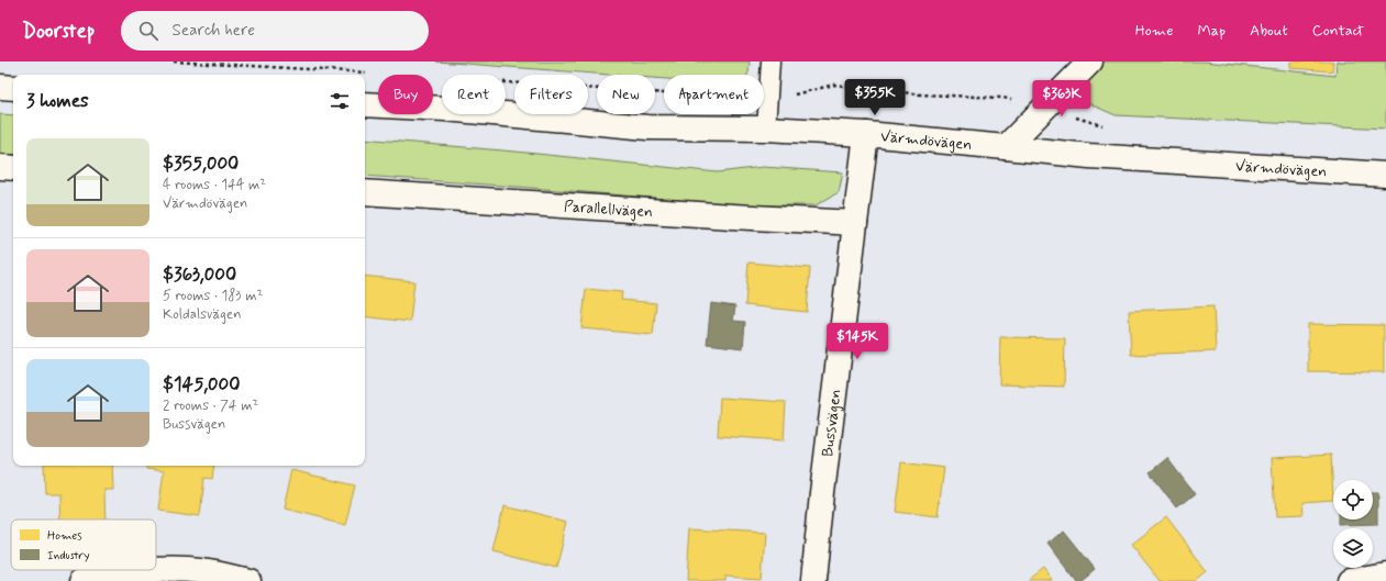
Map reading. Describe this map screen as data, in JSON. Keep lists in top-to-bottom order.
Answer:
{
  "streets": {
    "street": ["Värmdövägen", "Parallellvägen", "Bussvägen"]
  },
  "crossings": [
    ["Värmdövägen", "Bussvägen"],
    ["Parallellvägen", "Bussvägen"]
  ],
  "legend": ["Homes", "Industry"],
  "page": {
    "header": "Doorstep",
    "search": "Search here",
    "nav": [
      "Home",
      "Map",
      "About",
      "Contact"
    ],
    "chip": [
      "Buy",
      "Rent",
      "Filters",
      "New",
      "Apartment"
    ],
    "heading": "3 homes",
    "price": ["$355K", "$363K", "$145K"],
    "list": [
      {
        "name": "$355,000",
        "note": "4 rooms · 144 m² · Värmdövägen"
      },
      {
        "name": "$363,000",
        "note": "5 rooms · 183 m² · Koldalsvägen"
      },
      {
        "name": "$145,000",
        "note": "2 rooms · 74 m² · Bussvägen"
      }
    ]
  }
}
